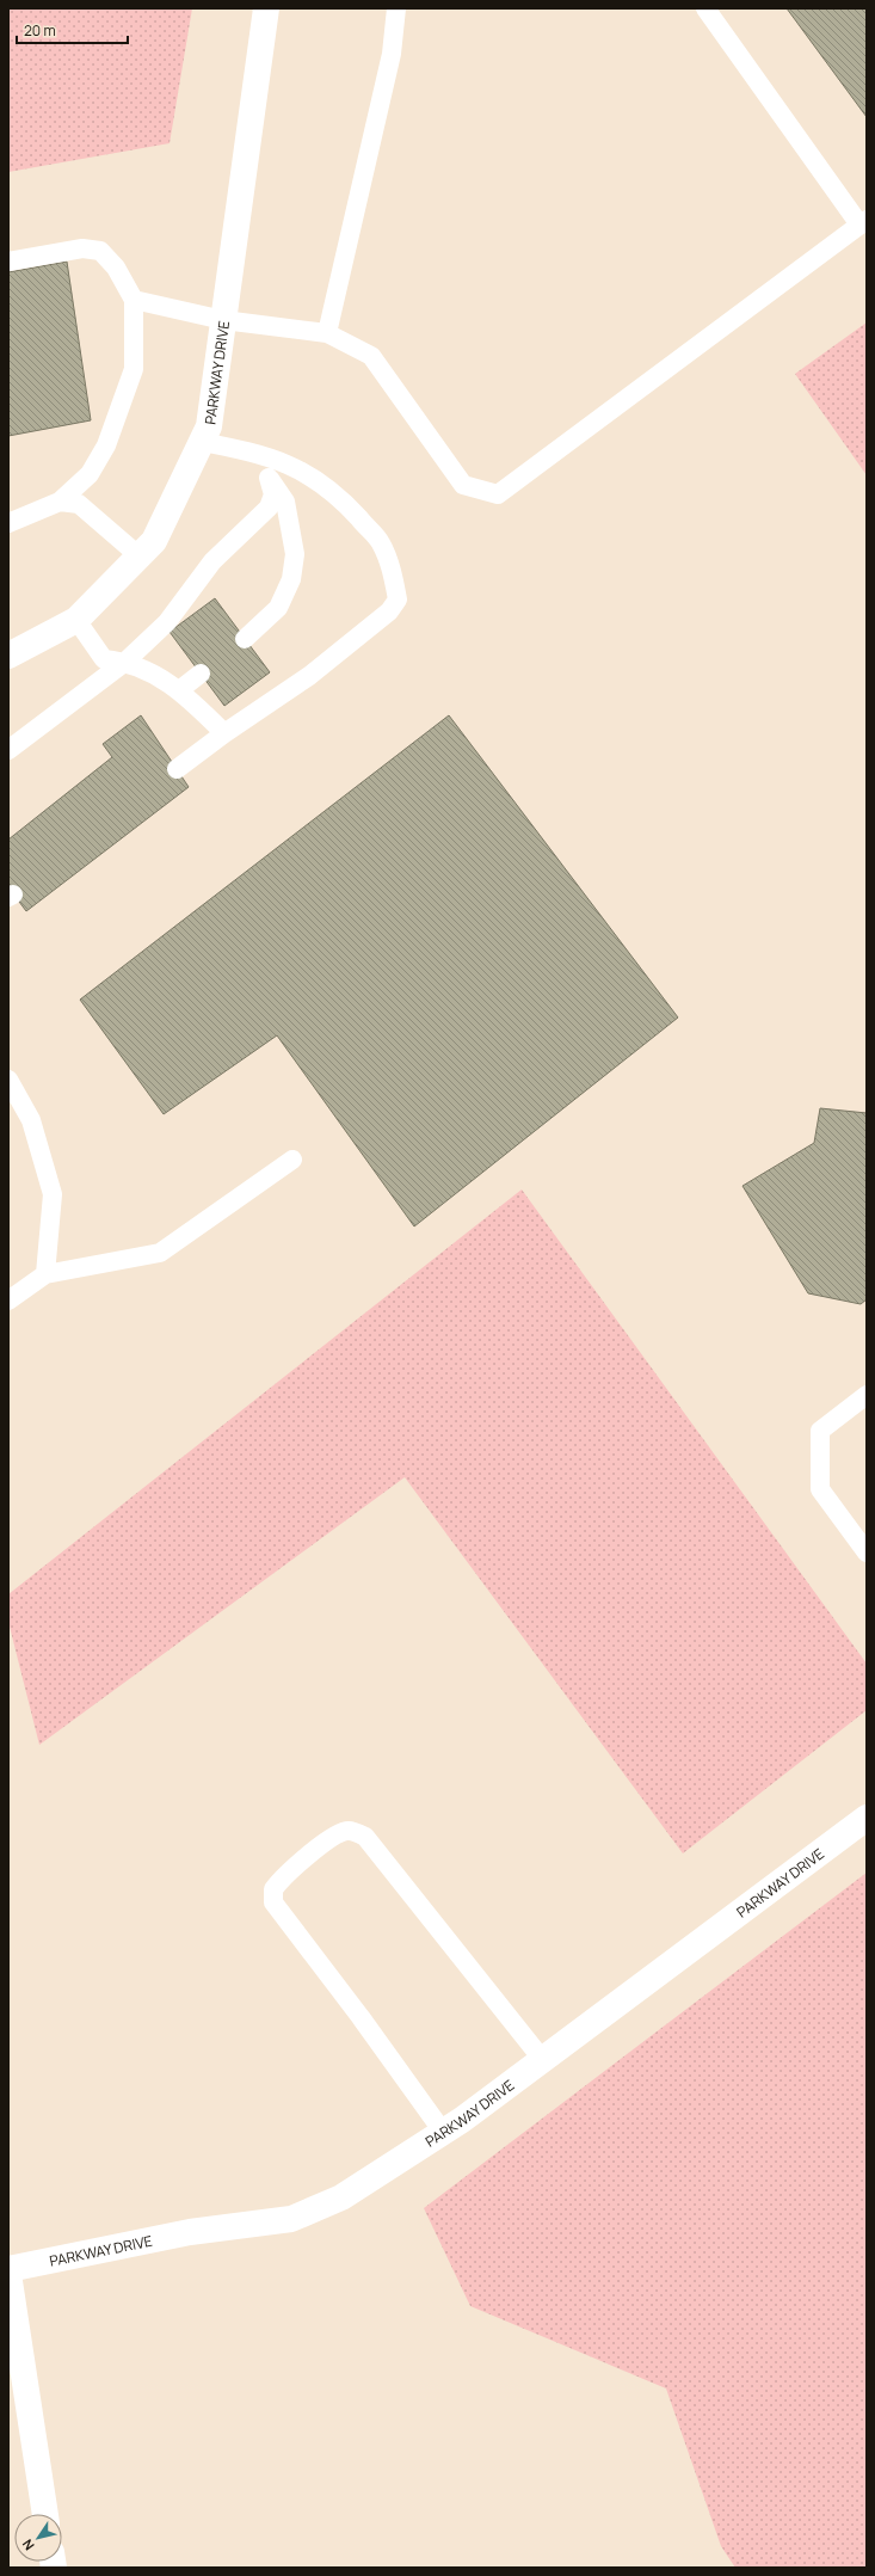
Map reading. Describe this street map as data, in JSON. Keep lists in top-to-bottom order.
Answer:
{
  "streets": {
    "street": ["PARKWAY DRIVE"]
  },
  "scale_bar": "20 m",
  "north": "bottom left"
}
